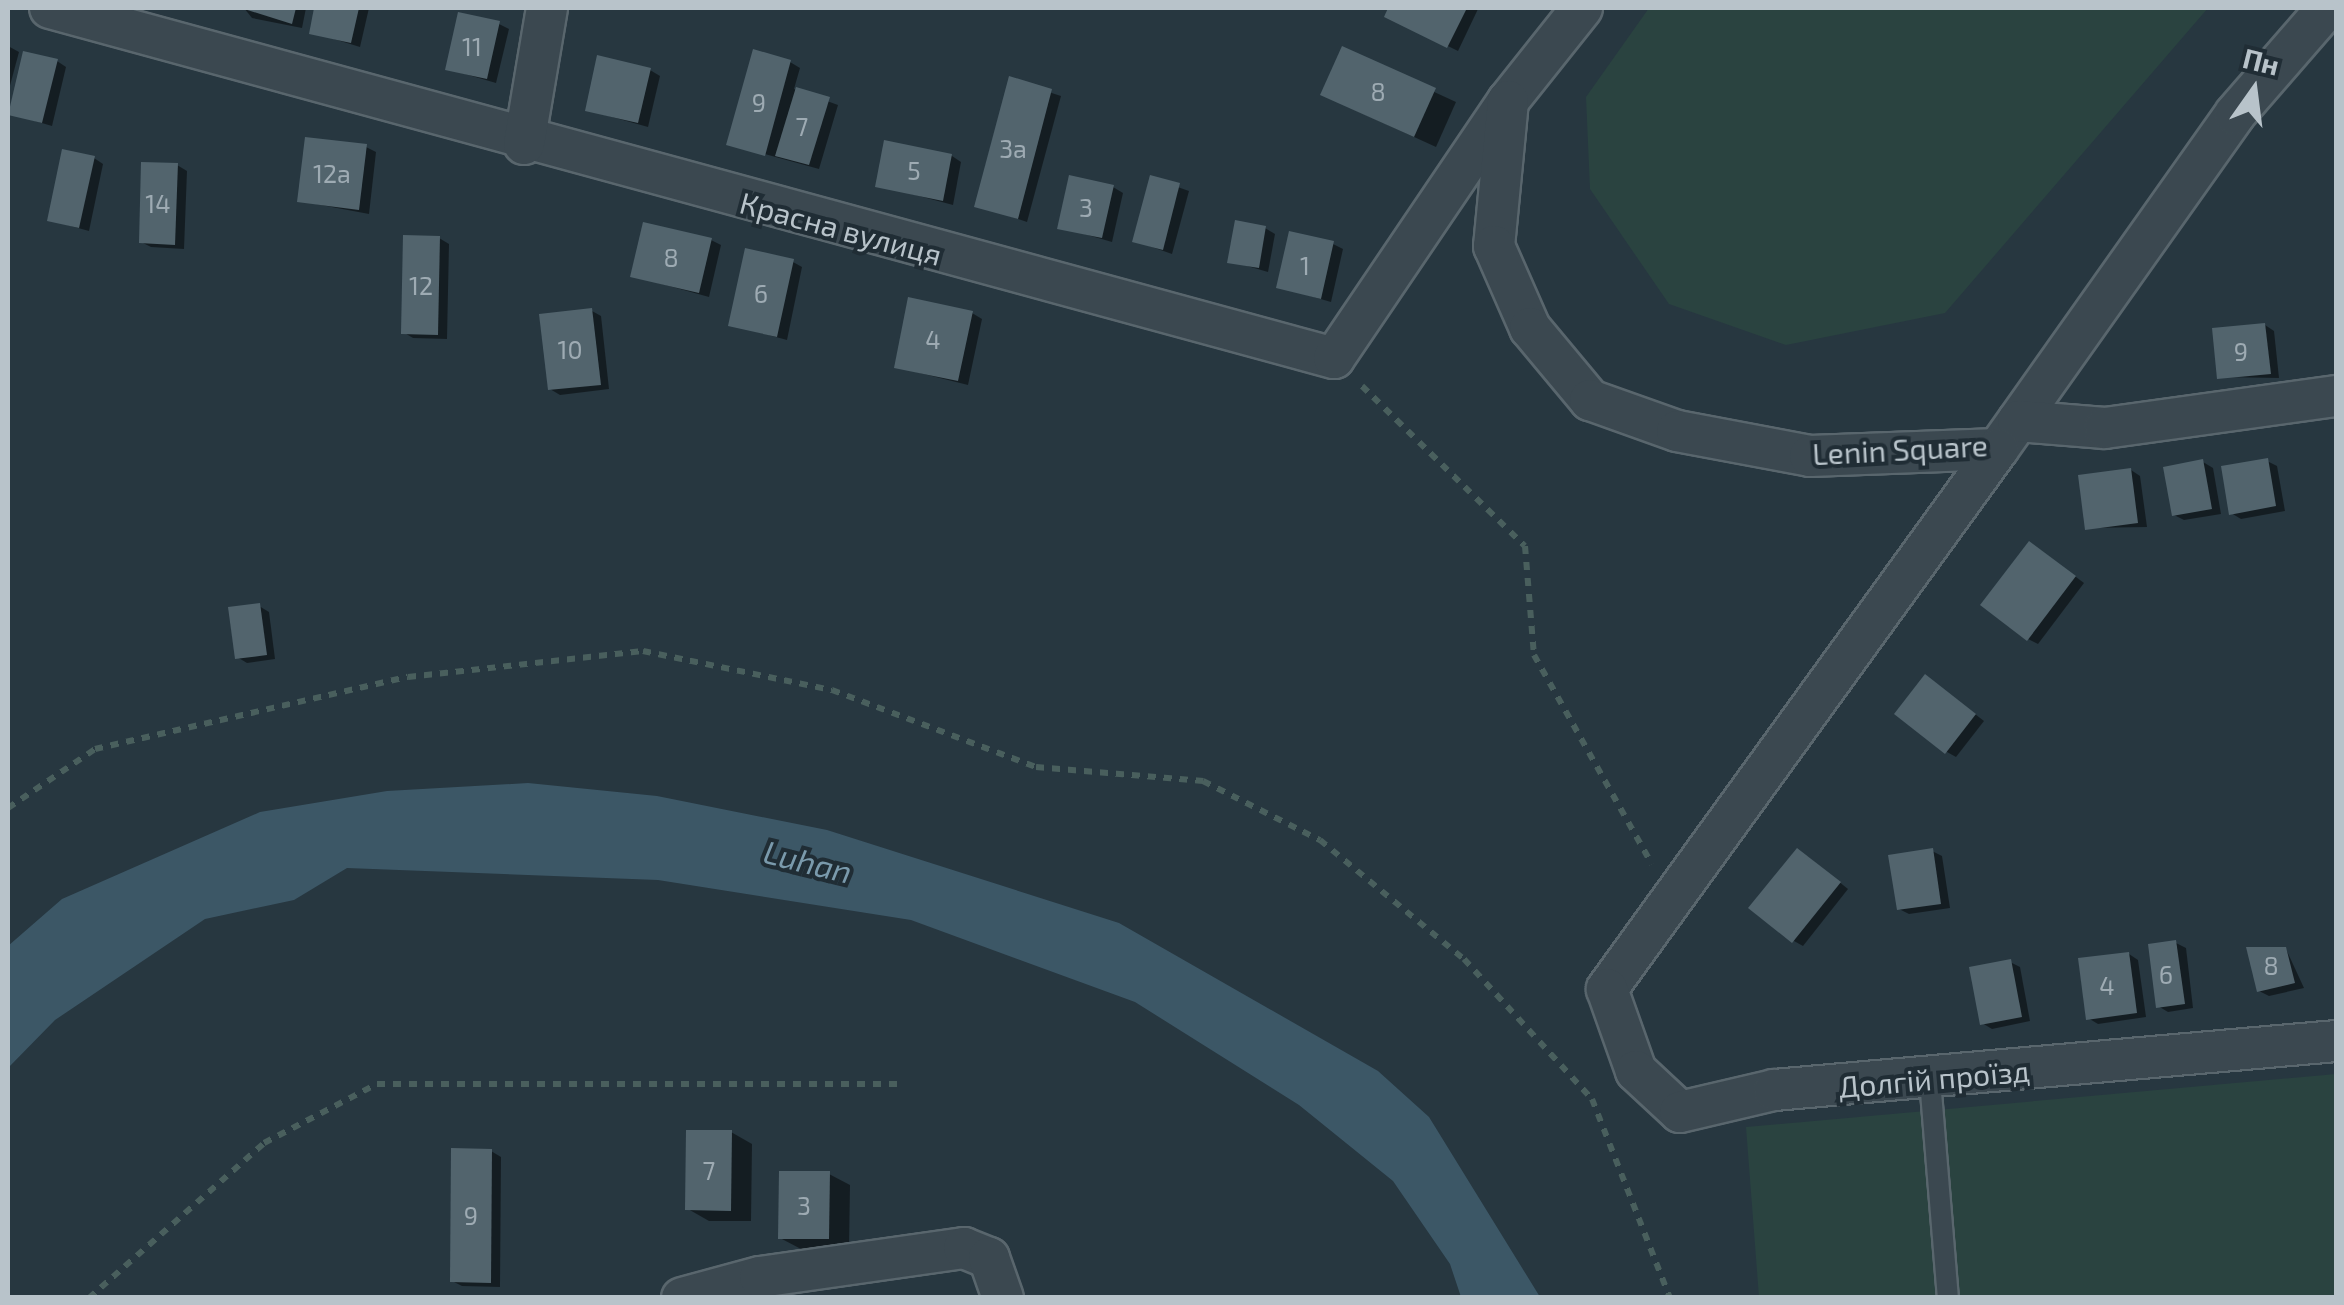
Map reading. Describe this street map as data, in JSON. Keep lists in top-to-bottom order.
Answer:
{
  "streets": {
    "street": ["Красна вулиця", "Lenin Square", "Долгій проїзд"]
  },
  "water": ["Luhan"],
  "house_numbers": [
    "11",
    "8",
    "9",
    "7",
    "3а",
    "5",
    "12а",
    "14",
    "3",
    "8",
    "1",
    "12",
    "6",
    "4",
    "10",
    "9",
    "8",
    "6",
    "4",
    "7",
    "3",
    "9"
  ],
  "north": "top"
}
